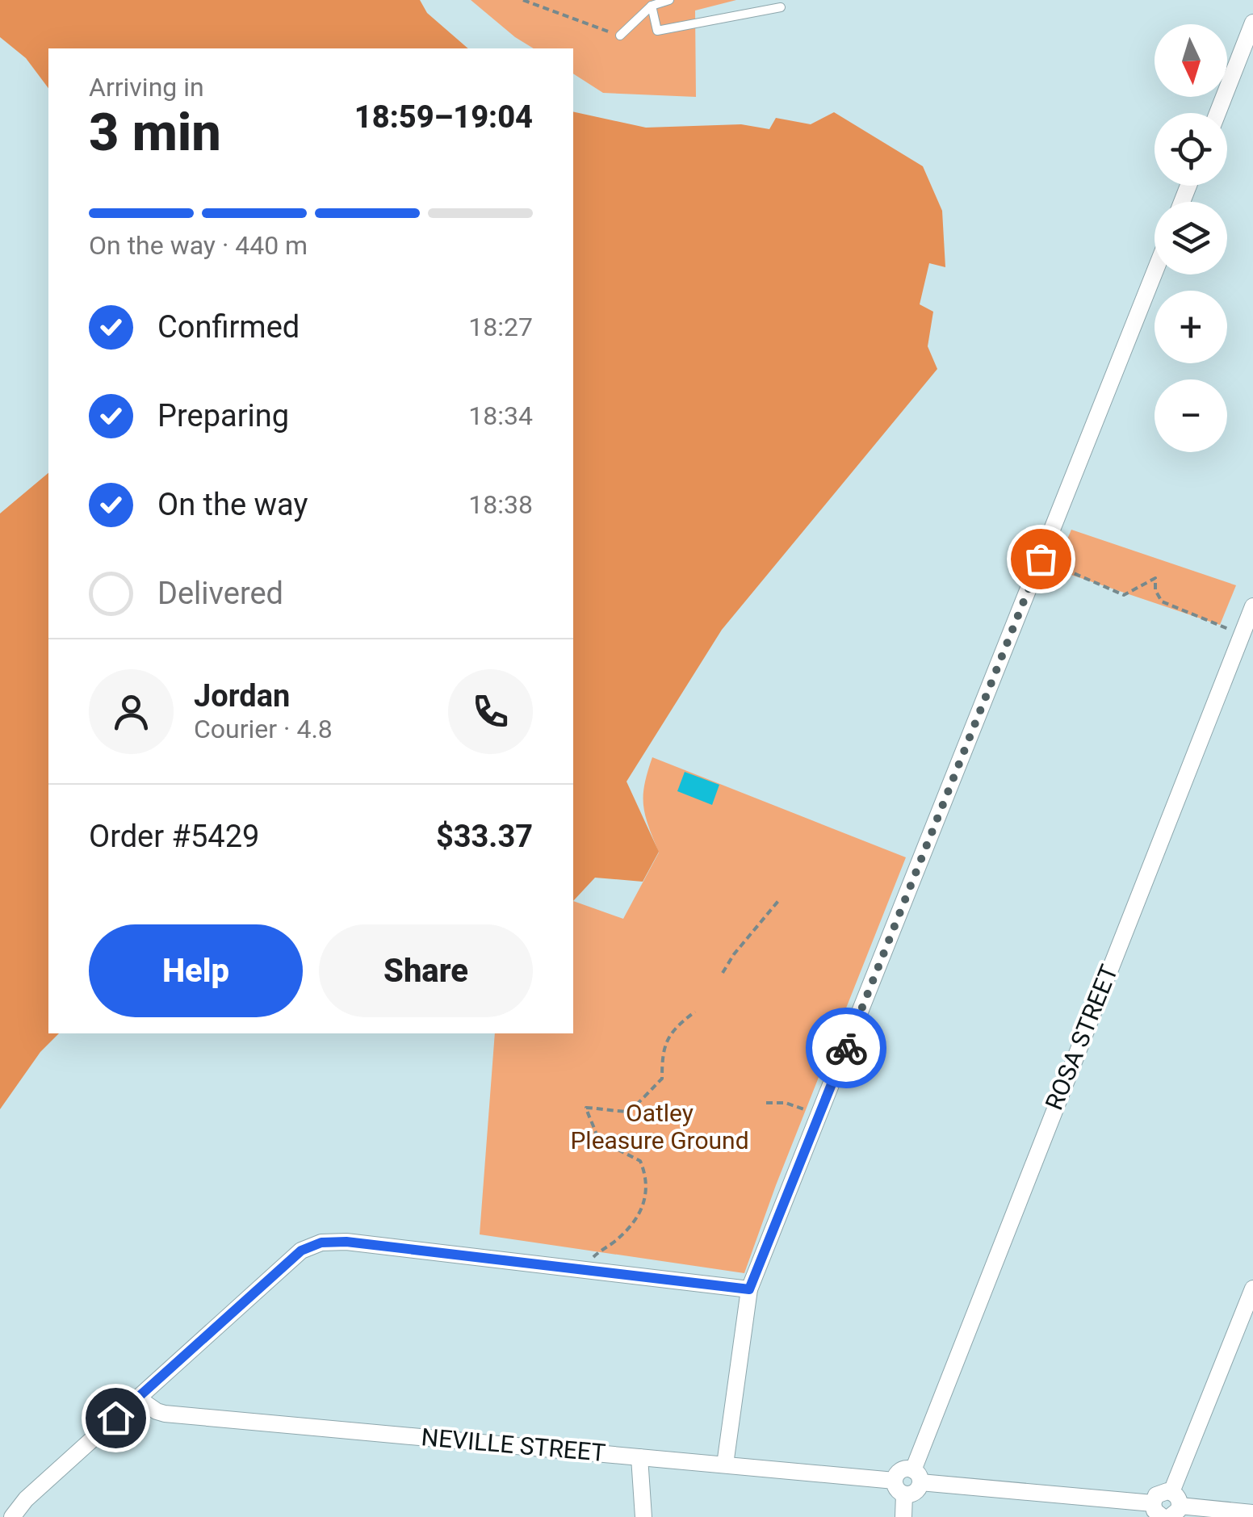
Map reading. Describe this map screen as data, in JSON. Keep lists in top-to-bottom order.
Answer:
{
  "streets": {
    "street": ["ROSA STREET", "NEVILLE STREET"]
  },
  "parks": ["Oatley Pleasure Ground"],
  "north": "bottom",
  "page": {
    "map_buttons": ["+", "−"],
    "heading": ["3 min", "Arriving in", "18:59–19:04"],
    "panel": [
      "Jordan",
      "Courier · 4.8",
      "Order #5429",
      "$33.37"
    ],
    "bar": "On the way · 440 m",
    "list": [
      ["Confirmed", "18:27"],
      ["Preparing", "18:34"],
      ["On the way", "18:38"],
      "Delivered"
    ],
    "buttons": ["Help", "Share"]
  }
}
